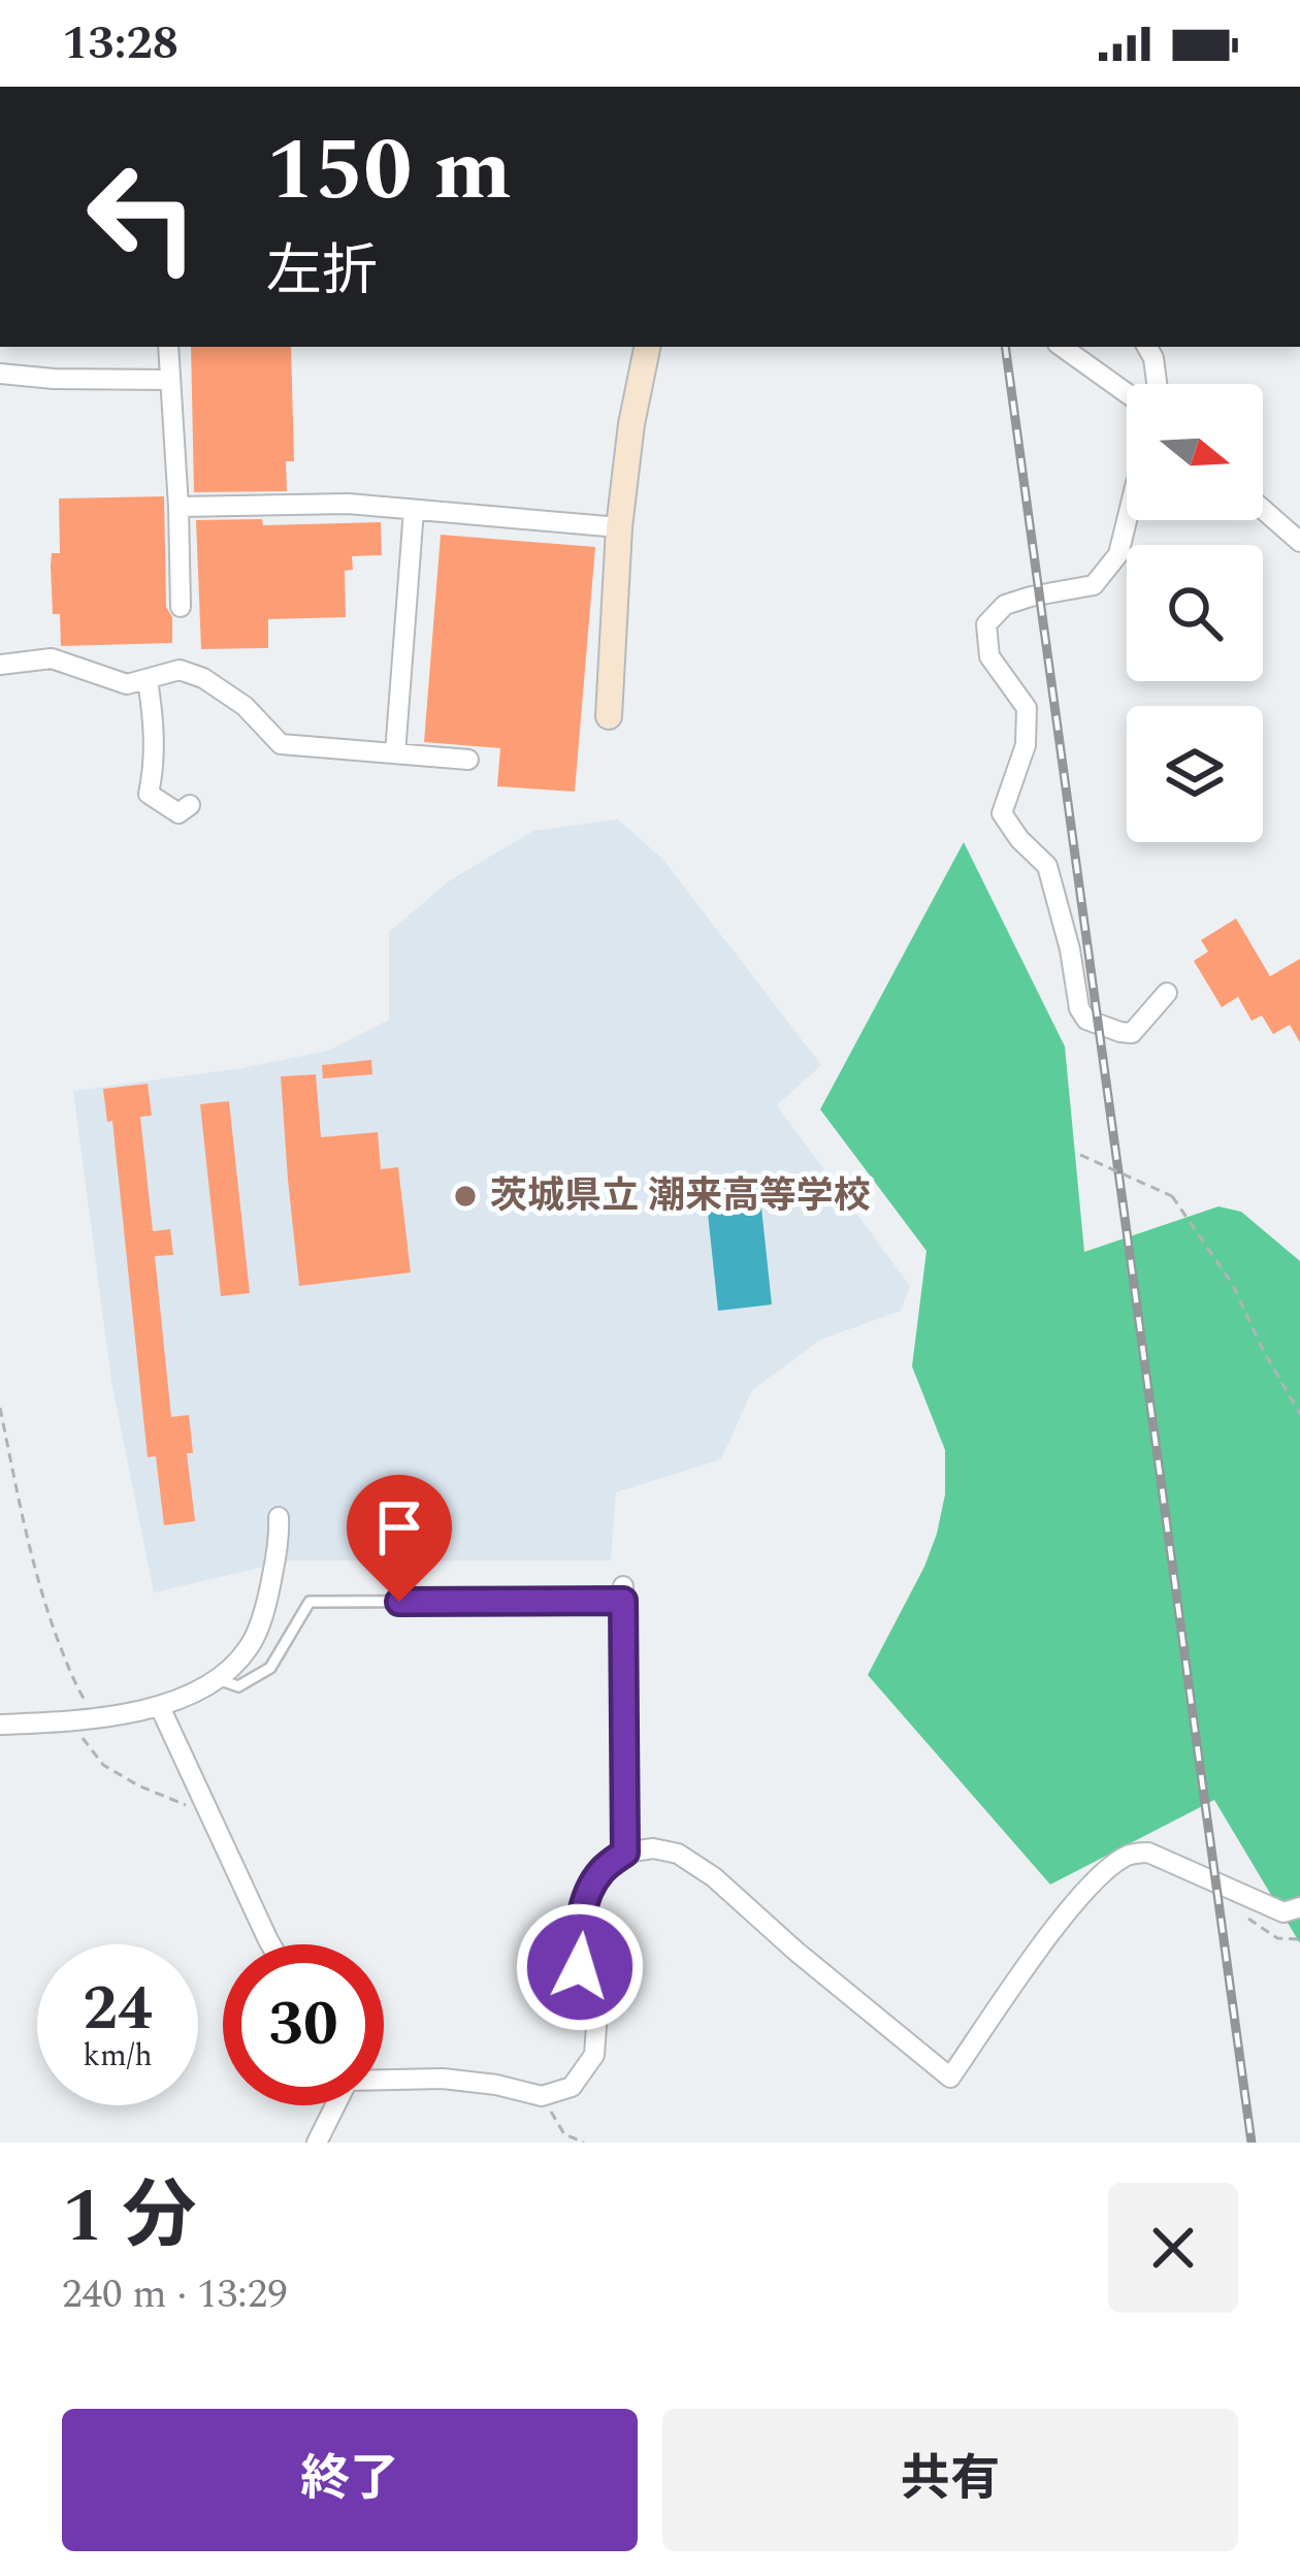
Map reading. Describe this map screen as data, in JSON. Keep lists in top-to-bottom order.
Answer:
{
  "places": ["茨城県立 潮来高等学校"],
  "north": "right",
  "page": {
    "status": "13:28",
    "turn": ["150 m", "左折"],
    "speed": "24 km/h",
    "limit": "30",
    "heading": ["1 分", "240 m · 13:29"],
    "buttons": ["終了", "共有"]
  }
}
